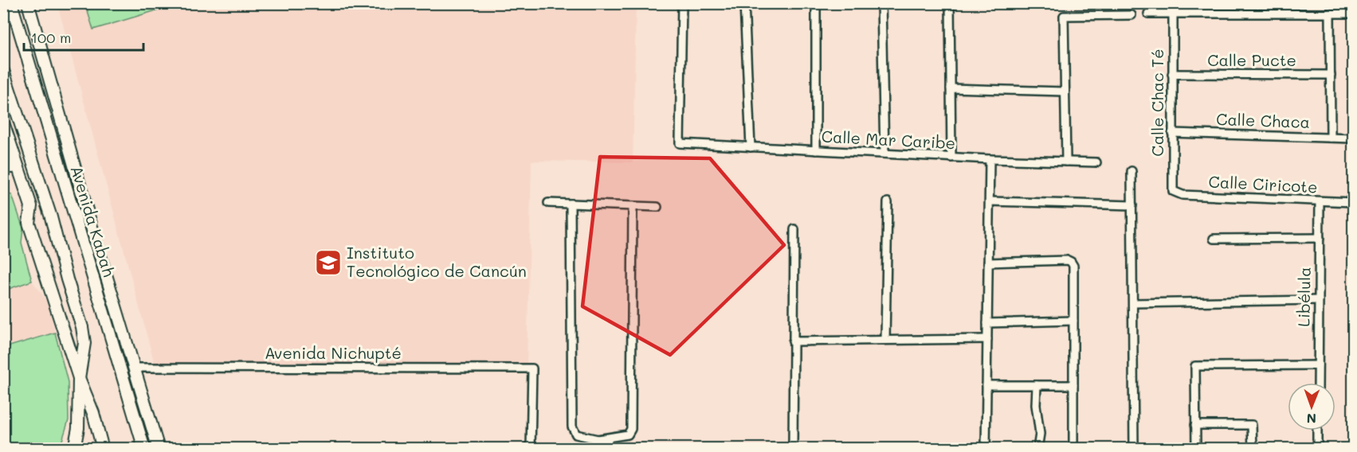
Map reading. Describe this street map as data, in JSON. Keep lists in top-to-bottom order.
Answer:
{
  "streets": {
    "main road": ["Avenida Kabah"],
    "street": [
      "Calle Pucte",
      "Calle Chac Té",
      "Calle Chaca",
      "Calle Mar Caribe",
      "Calle Ciricote",
      "Libélula",
      "Avenida Nichupté"
    ]
  },
  "crossings": [
    ["Calle Pucte", "Calle Chac Té"],
    ["Calle Chac Té", "Calle Chaca"],
    ["Calle Chac Té", "Calle Ciricote"],
    ["Calle Ciricote", "Libélula"],
    ["Avenida Kabah", "Avenida Nichupté"]
  ],
  "places": {
    "school or university": ["Instituto Tecnológico de Cancún"]
  },
  "scale_bar": "100 m",
  "north": "bottom"
}
